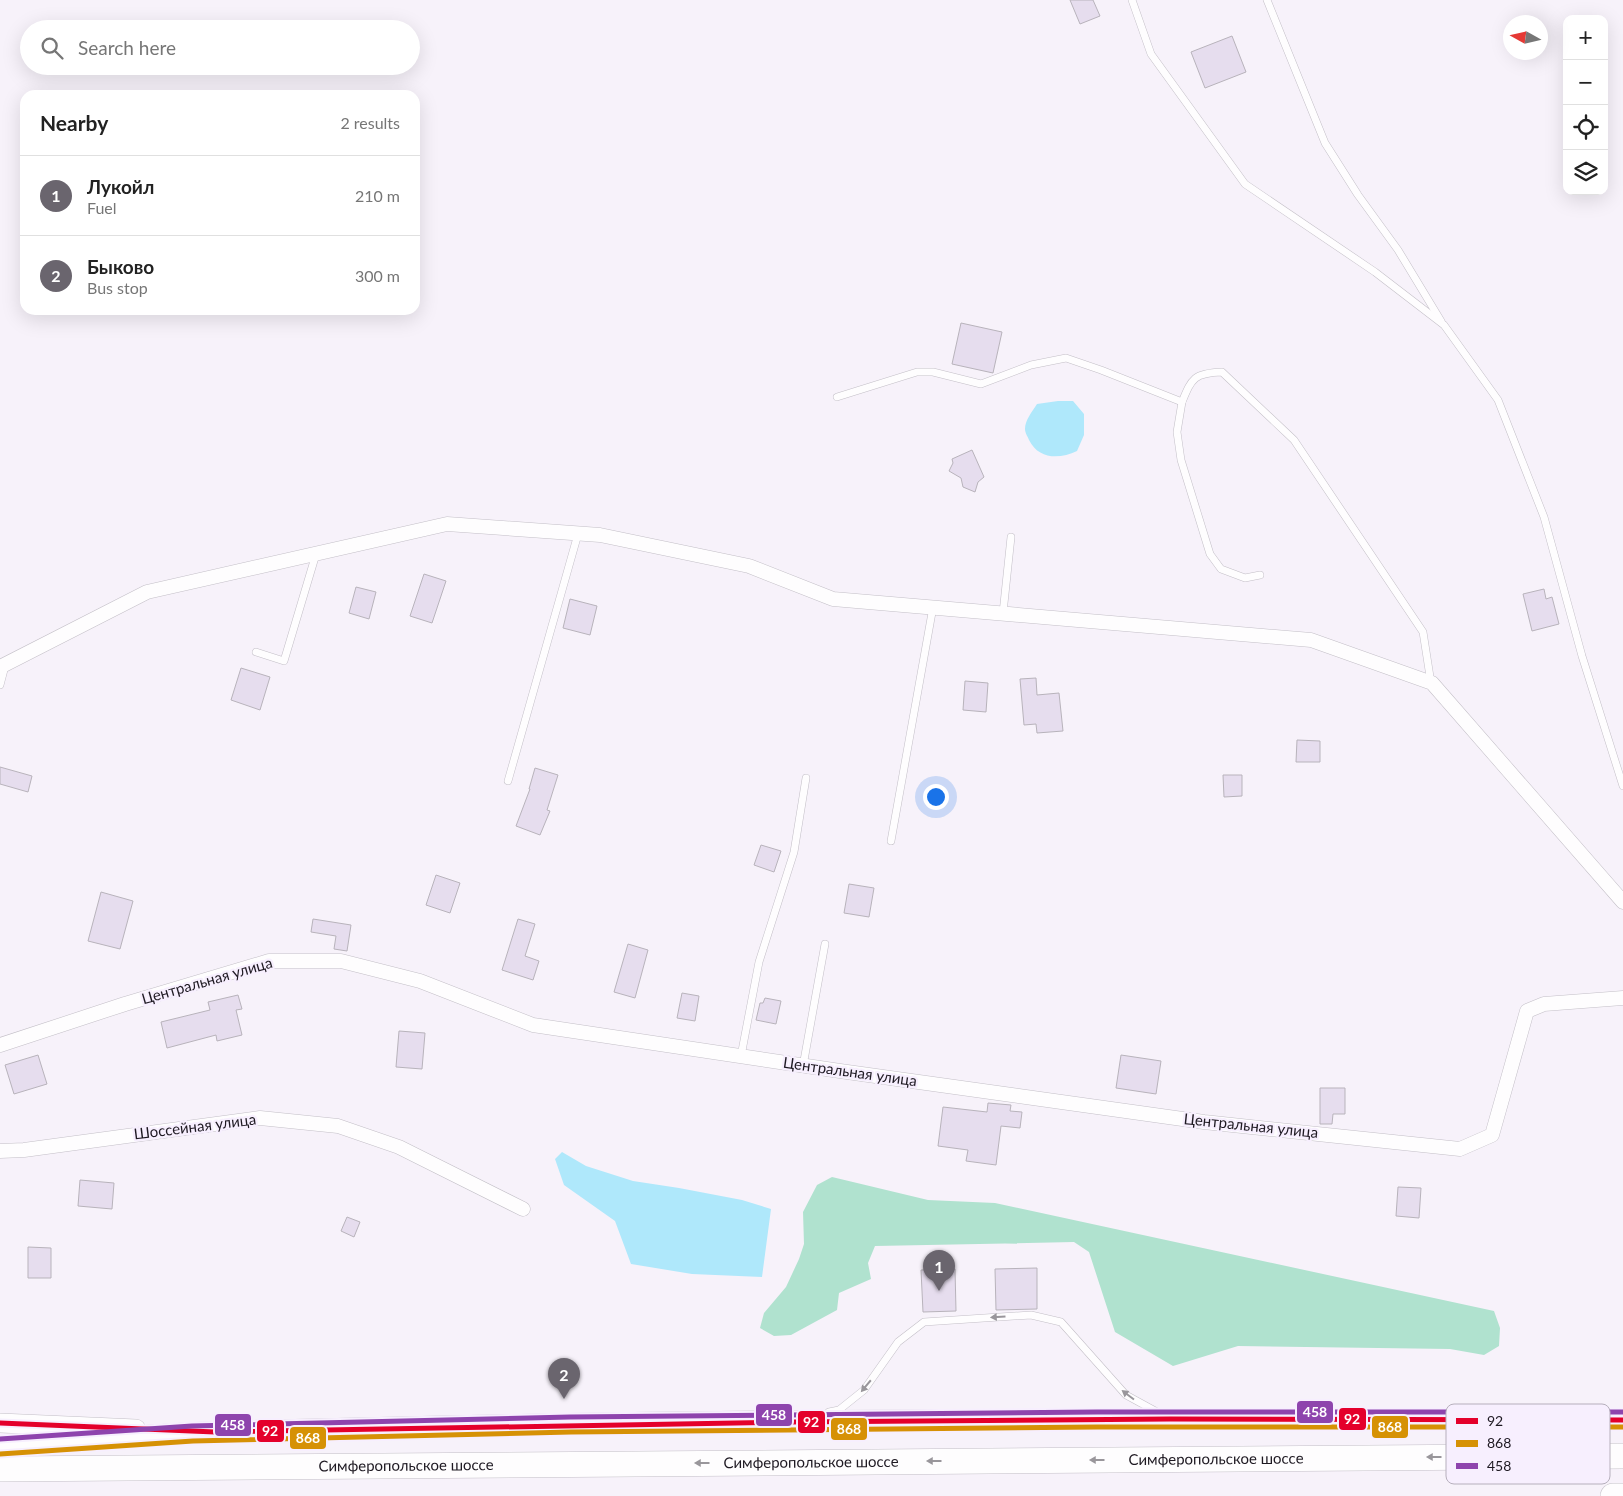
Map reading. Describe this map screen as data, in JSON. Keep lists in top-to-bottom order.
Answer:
{
  "streets": {
    "highway": ["Симферопольское шоссе"],
    "street": ["Центральная улица", "Шоссейная улица"]
  },
  "one_way": ["Симферопольское шоссе"],
  "lines": ["transit line 458", "transit line 92", "transit line 868"],
  "legend": ["92", "868", "458"],
  "north": "left",
  "page": {
    "map_buttons": ["+", "−"],
    "search": "Search here",
    "heading": ["Nearby", "2 results"],
    "list": [
      {
        "mark": "1",
        "name": "Лукойл",
        "note": "Fuel",
        "value": "210 m"
      },
      {
        "mark": "2",
        "name": "Быково",
        "note": "Bus stop",
        "value": "300 m"
      }
    ],
    "pins": ["1", "2"]
  }
}
